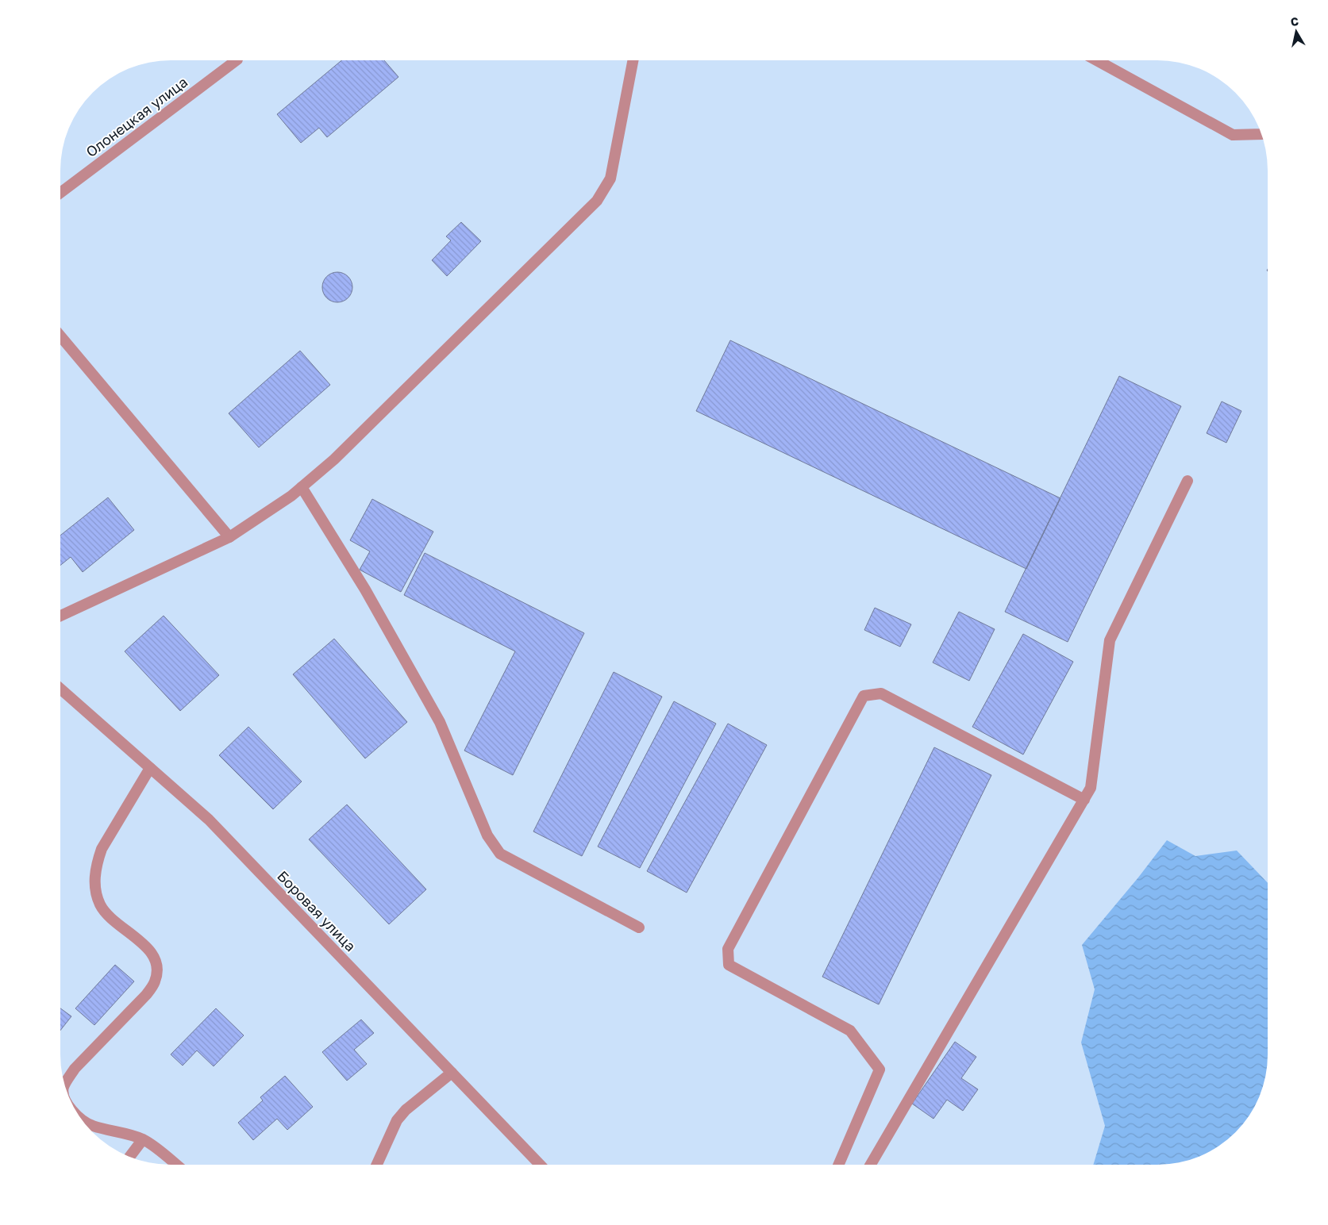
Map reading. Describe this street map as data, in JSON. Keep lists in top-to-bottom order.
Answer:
{
  "streets": {
    "street": ["Олонецкая улица", "Боровая улица"]
  },
  "north": "top"
}
